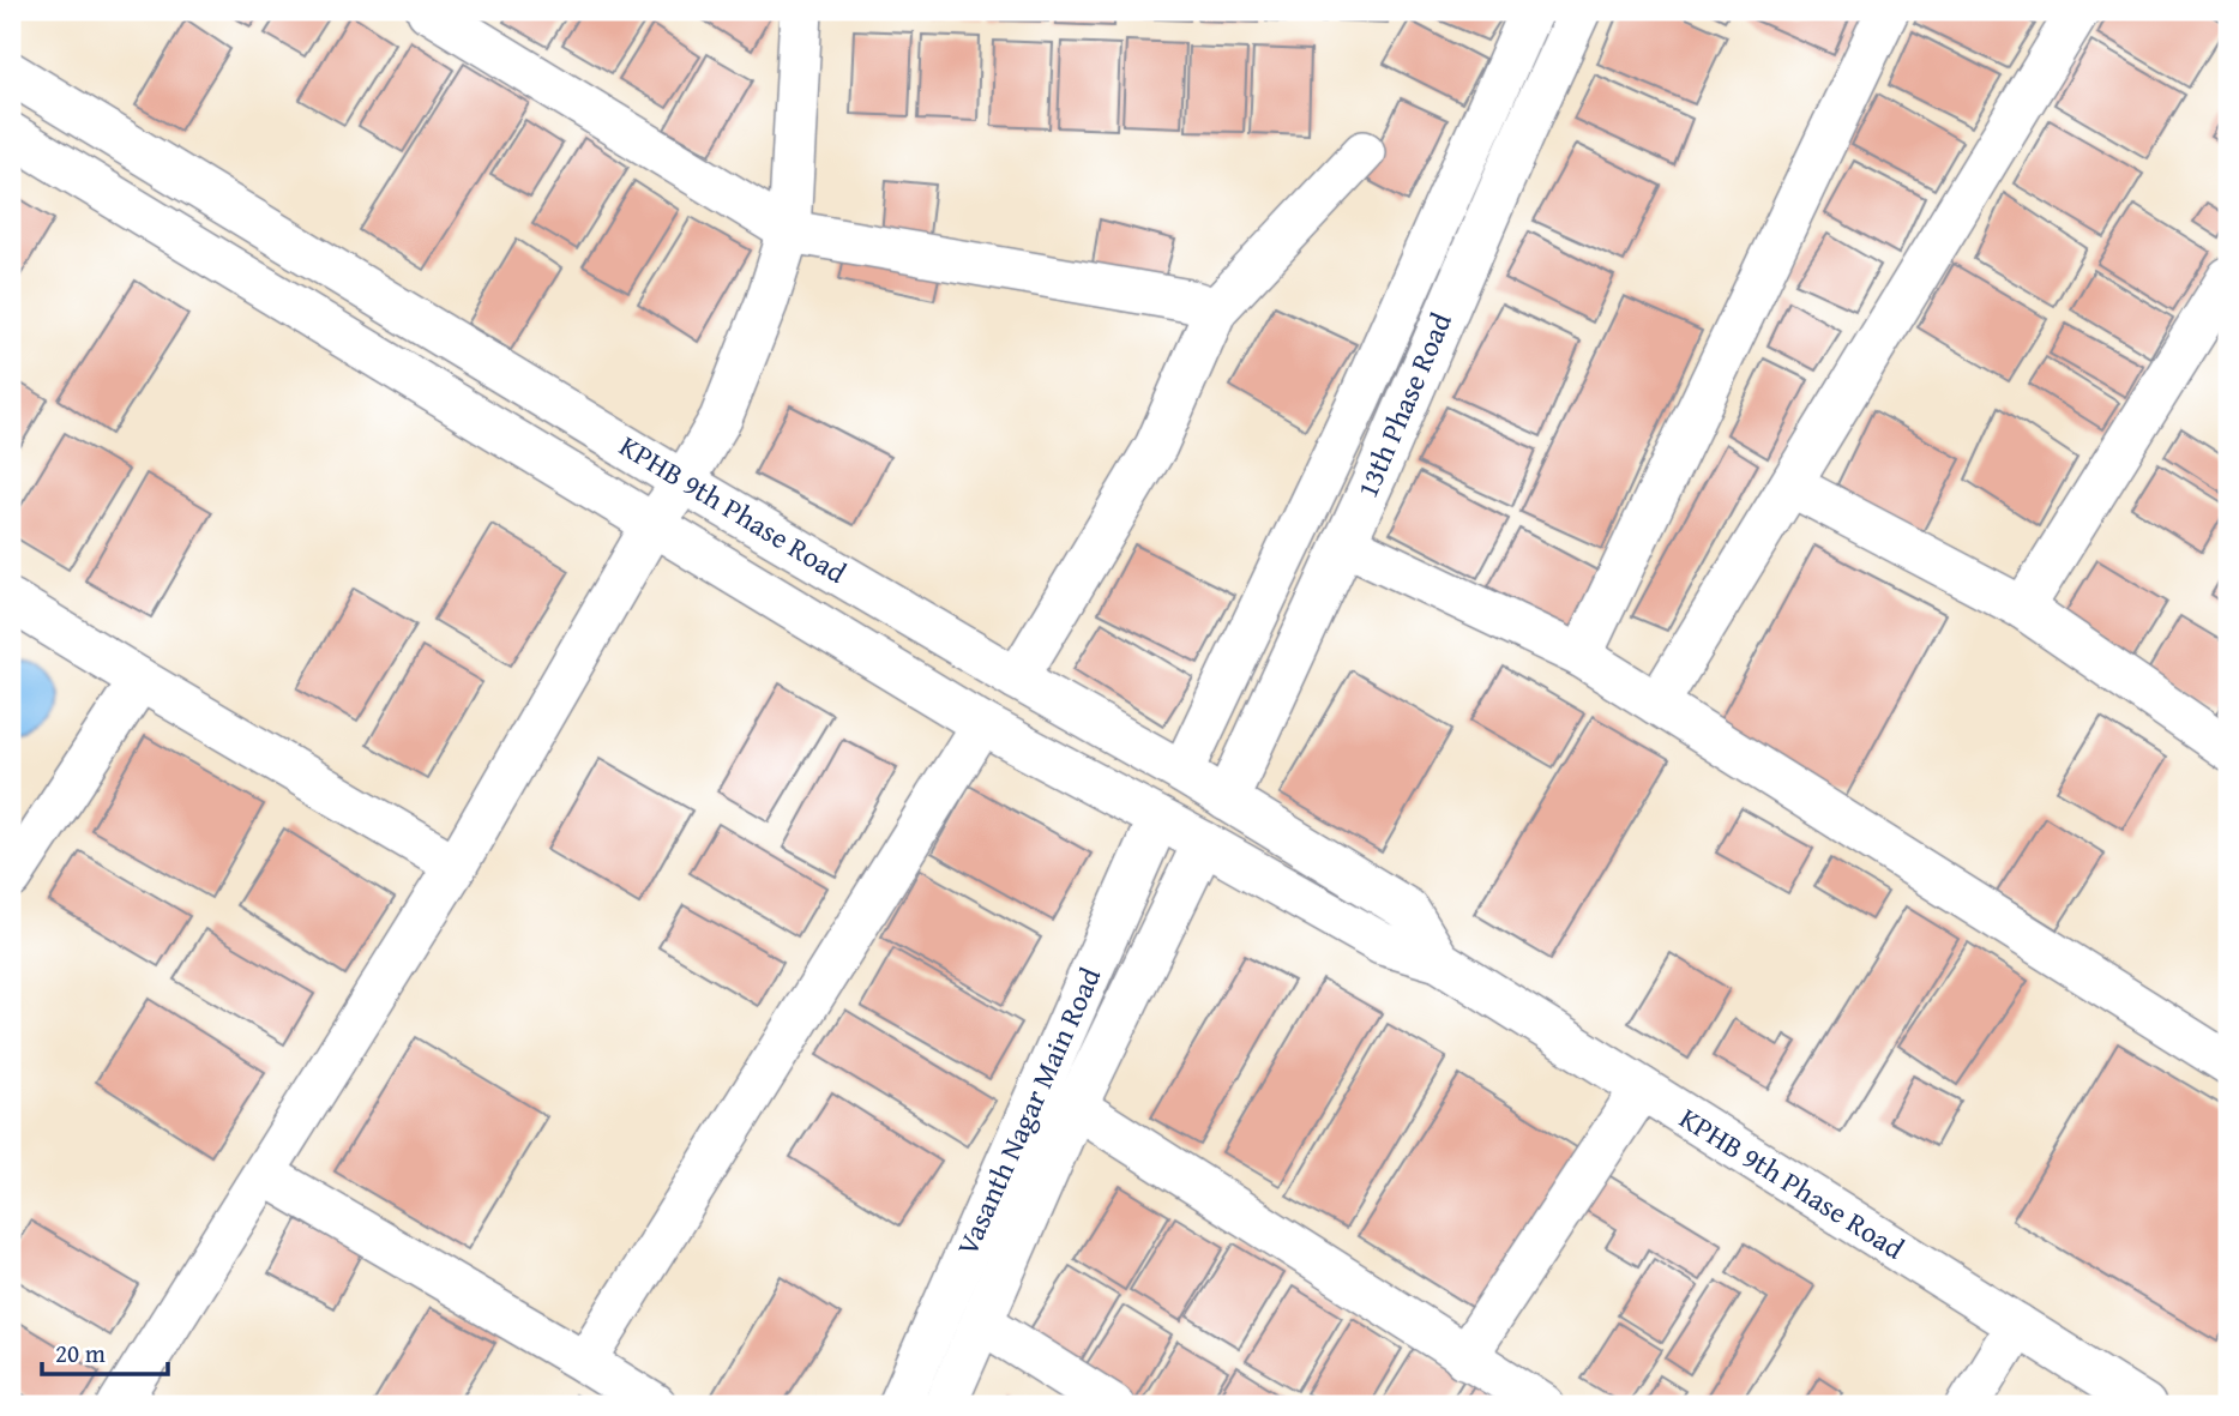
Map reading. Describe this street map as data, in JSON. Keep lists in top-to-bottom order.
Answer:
{
  "streets": {
    "street": ["13th Phase Road", "KPHB 9th Phase Road", "Vasanth Nagar Main Road"]
  },
  "crossings": [
    ["13th Phase Road", "KPHB 9th Phase Road"],
    ["KPHB 9th Phase Road", "Vasanth Nagar Main Road"]
  ],
  "scale_bar": "20 m"
}
